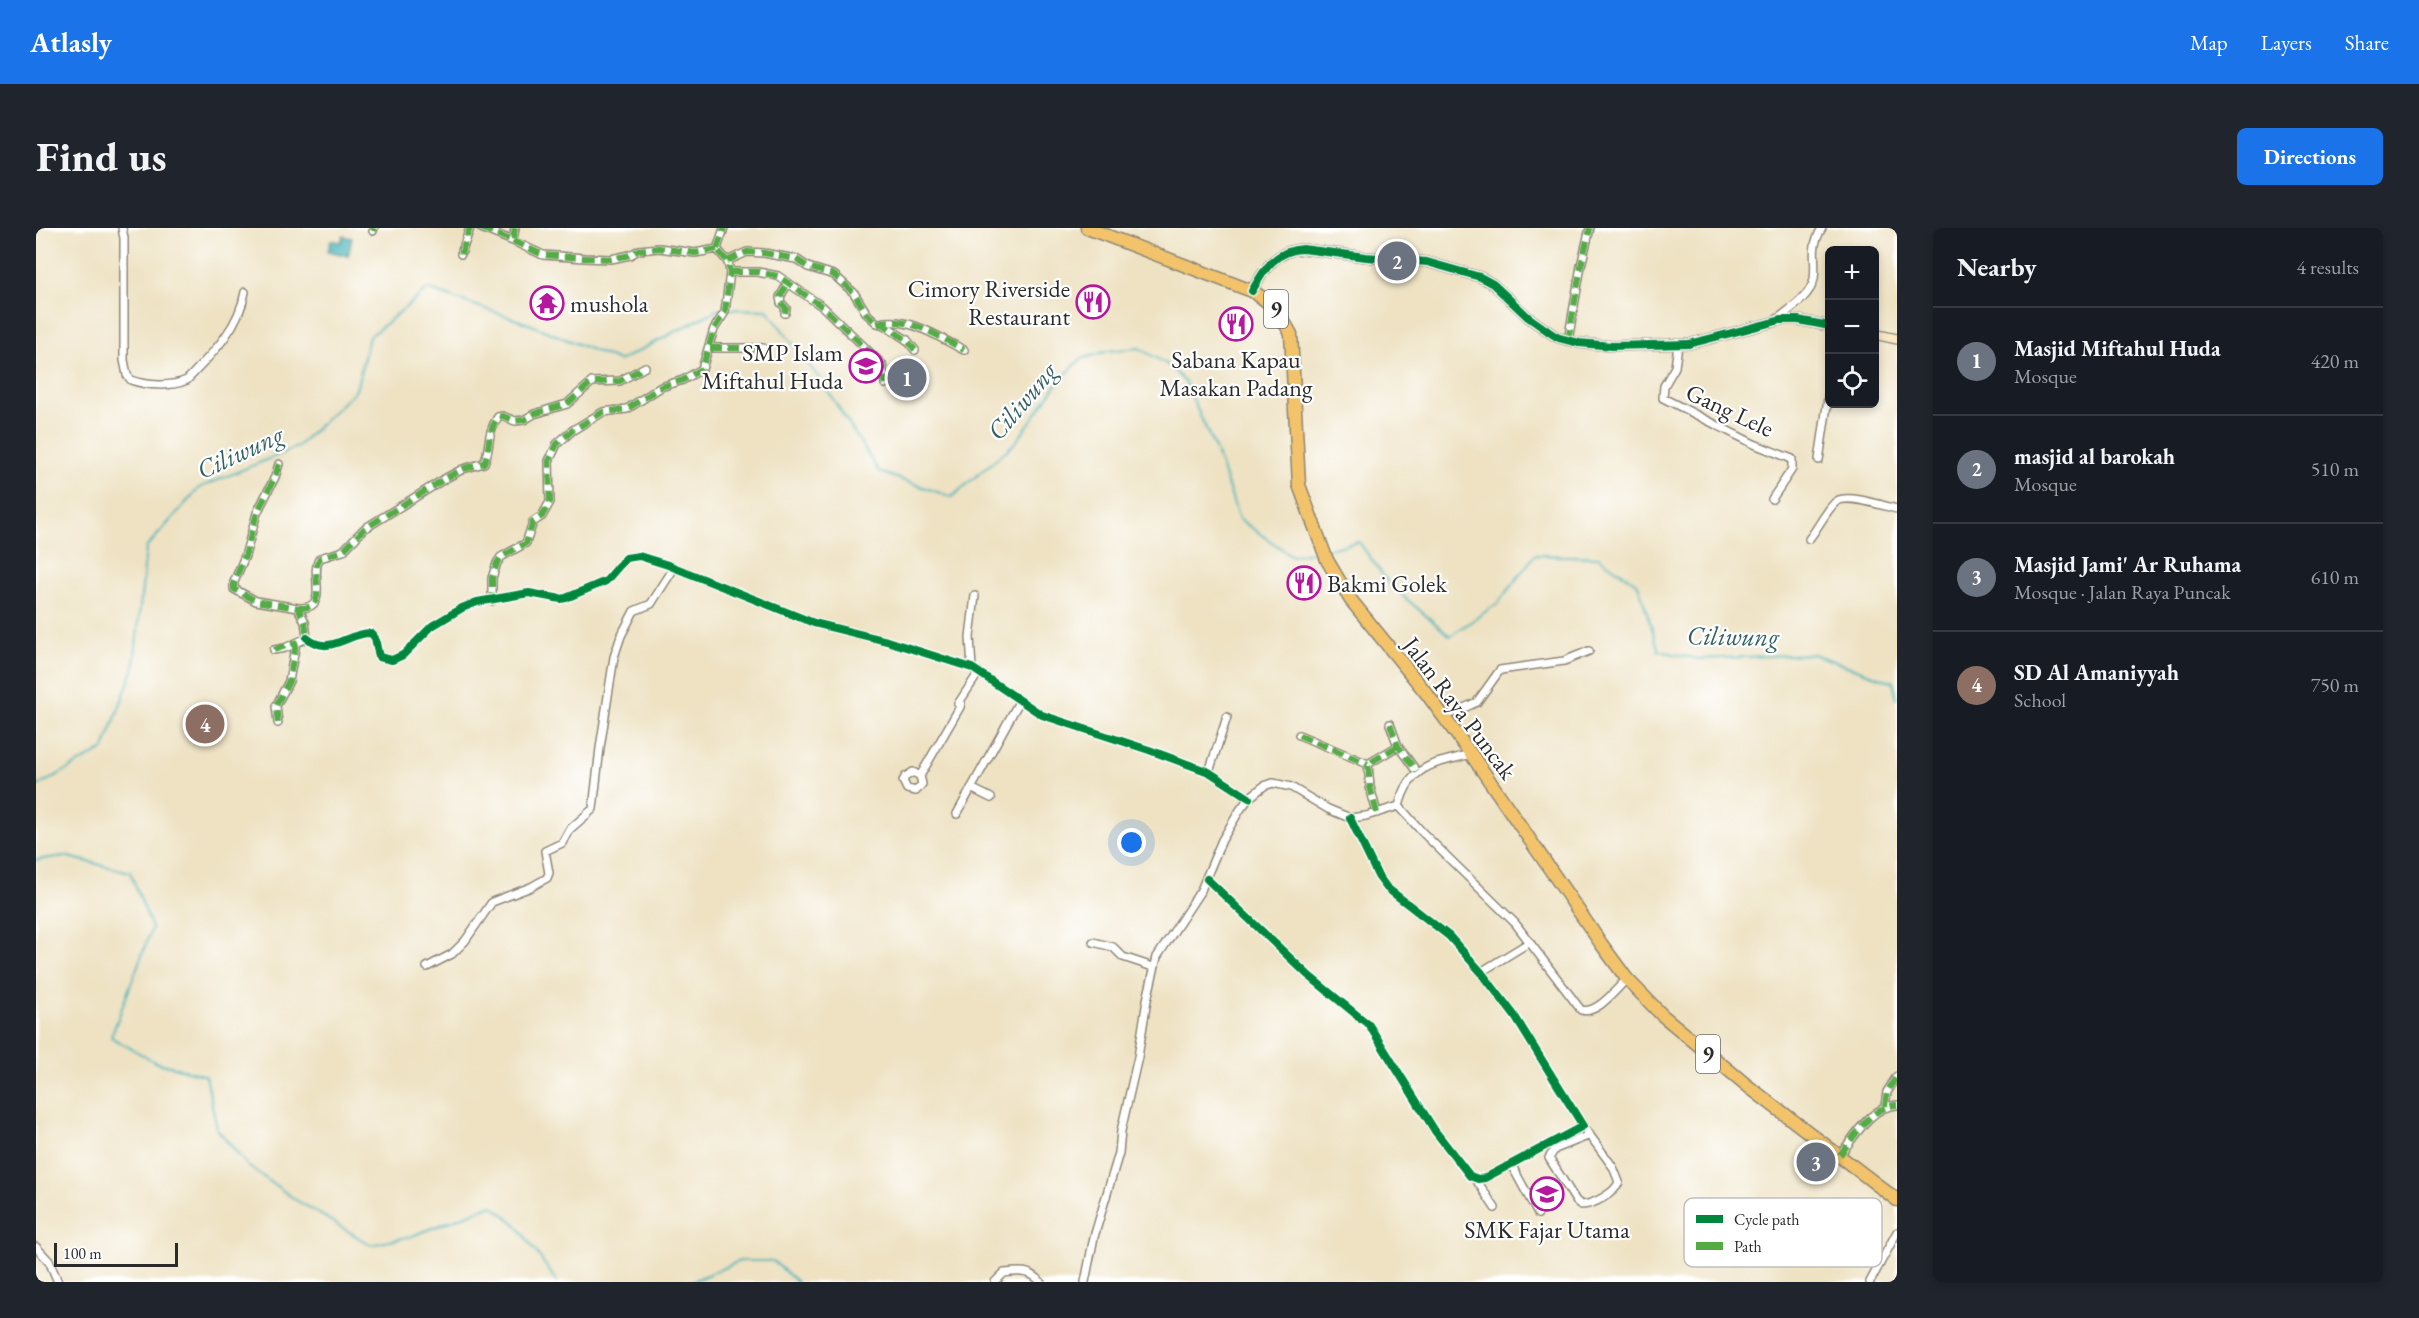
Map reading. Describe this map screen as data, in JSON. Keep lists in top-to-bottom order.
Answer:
{
  "streets": {
    "highway": ["9", "Jalan Raya Puncak"],
    "street": ["Gang Lele"]
  },
  "water": ["Ciliwung"],
  "places": {
    "restaurant": ["Cimory Riverside Restaurant", "Sabana Kapau Masakan Padang", "Bakmi Golek"],
    "temple": ["mushola"],
    "school or university": ["SMP Islam Miftahul Huda", "SMK Fajar Utama"]
  },
  "legend": ["Cycle path", "Path"],
  "scale_bar": "100 m",
  "page": {
    "header": "Atlasly",
    "nav": ["Map", "Layers", "Share"],
    "buttons": "Directions",
    "title": "Find us",
    "heading": ["Nearby", "4 results"],
    "pins": [
      "2",
      "1",
      "4",
      "3"
    ],
    "map_buttons": ["+", "−"],
    "list": [
      {
        "mark": "1",
        "name": "Masjid Miftahul Huda",
        "note": "Mosque",
        "value": "420 m"
      },
      {
        "mark": "2",
        "name": "masjid al barokah",
        "note": "Mosque",
        "value": "510 m"
      },
      {
        "mark": "3",
        "name": "Masjid Jami' Ar Ruhama",
        "note": "Mosque · Jalan Raya Puncak",
        "value": "610 m"
      },
      {
        "mark": "4",
        "name": "SD Al Amaniyyah",
        "note": "School",
        "value": "750 m"
      }
    ],
    "scale": "100 m"
  }
}
